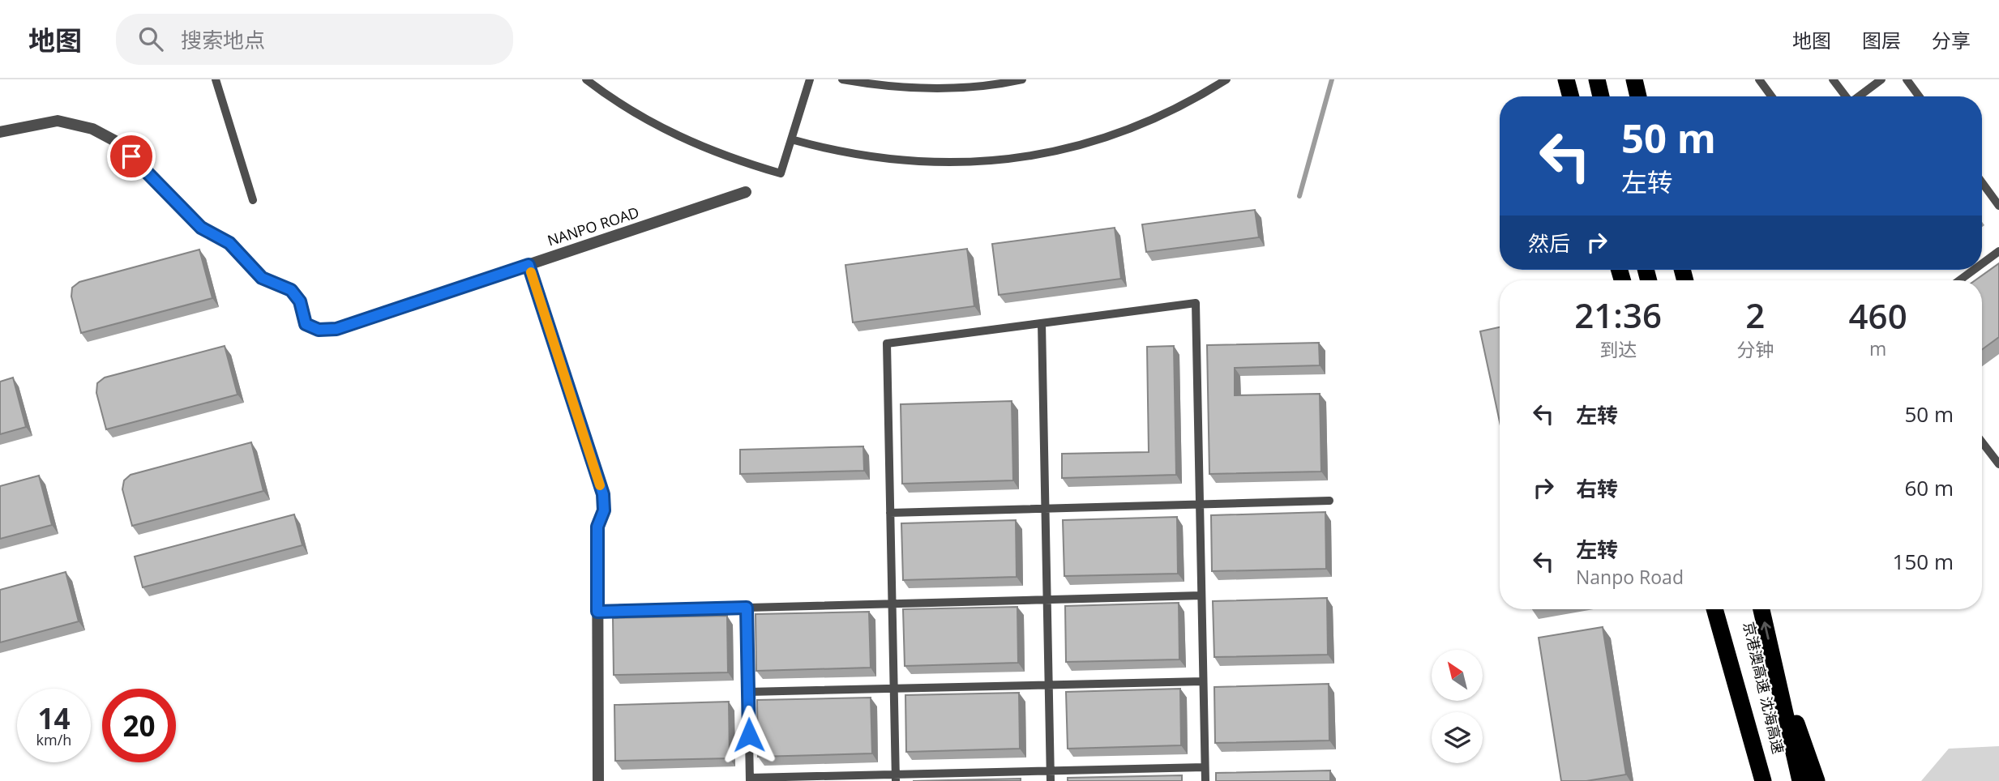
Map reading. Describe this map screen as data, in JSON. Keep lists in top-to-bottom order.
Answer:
{
  "streets": {
    "highway": ["京港澳高速 沈海高速"],
    "street": ["NANPO ROAD"]
  },
  "north": "top left",
  "page": {
    "header": "地图",
    "search": "搜索地点",
    "nav": ["地图", "图层", "分享"],
    "turn": ["50 m", "左转"],
    "then": "然后",
    "eta": [
      "21:36",
      "到达",
      "2",
      "分钟",
      "460",
      "m"
    ],
    "list": [
      {
        "name": "左转",
        "value": "50 m"
      },
      {
        "name": "右转",
        "value": "60 m"
      },
      {
        "name": "左转",
        "note": "Nanpo Road",
        "value": "150 m"
      }
    ],
    "speed": "14 km/h",
    "limit": "20"
  }
}
